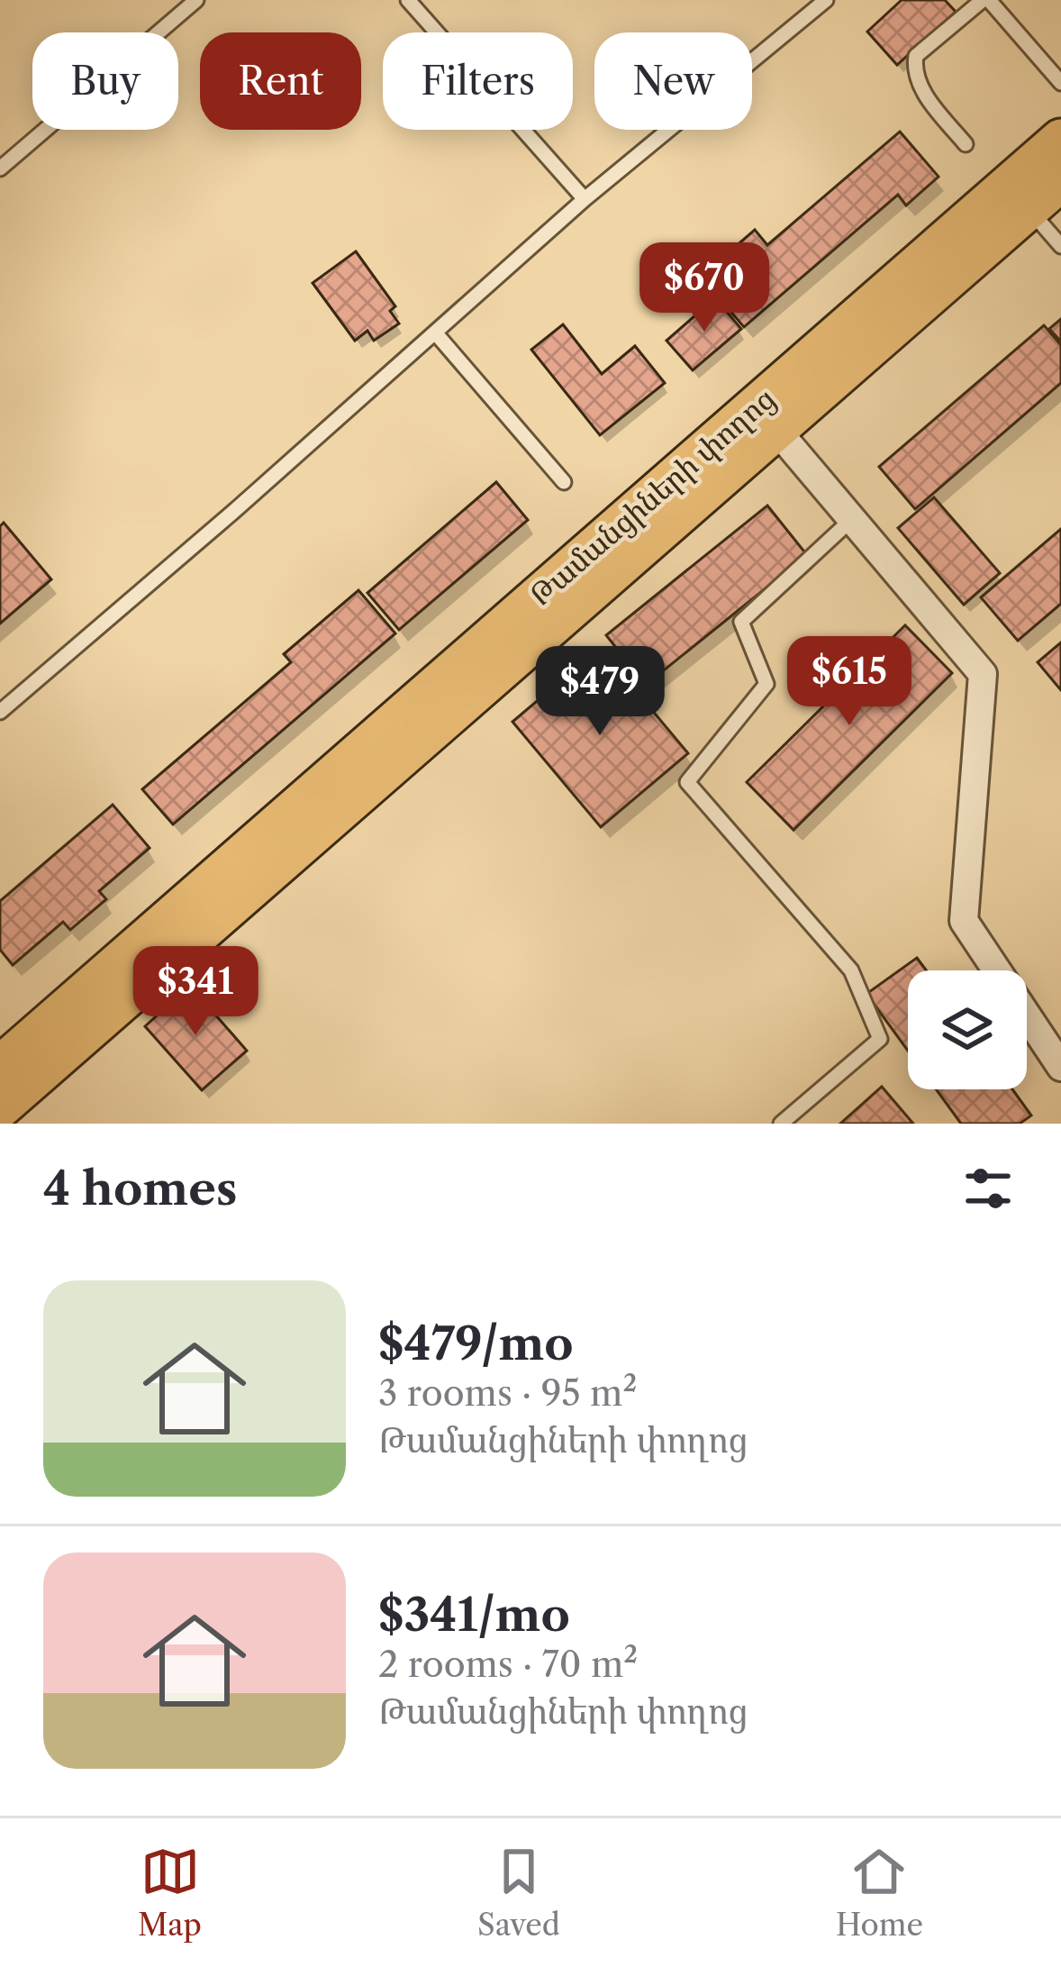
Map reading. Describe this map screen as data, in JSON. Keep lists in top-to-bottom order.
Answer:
{
  "streets": {
    "main road": ["Թամանցիների փողոց"]
  },
  "page": {
    "chip": [
      "Buy",
      "Rent",
      "Filters",
      "New"
    ],
    "price": [
      "$670",
      "$615",
      "$479",
      "$341"
    ],
    "heading": "4 homes",
    "list": [
      {
        "name": "$479/mo",
        "note": "3 rooms · 95 m² · Թամանցիների փողոց"
      },
      {
        "name": "$341/mo",
        "note": "2 rooms · 70 m² · Թամանցիների փողոց"
      }
    ],
    "tabs": ["Map", "Saved", "Home"]
  }
}
